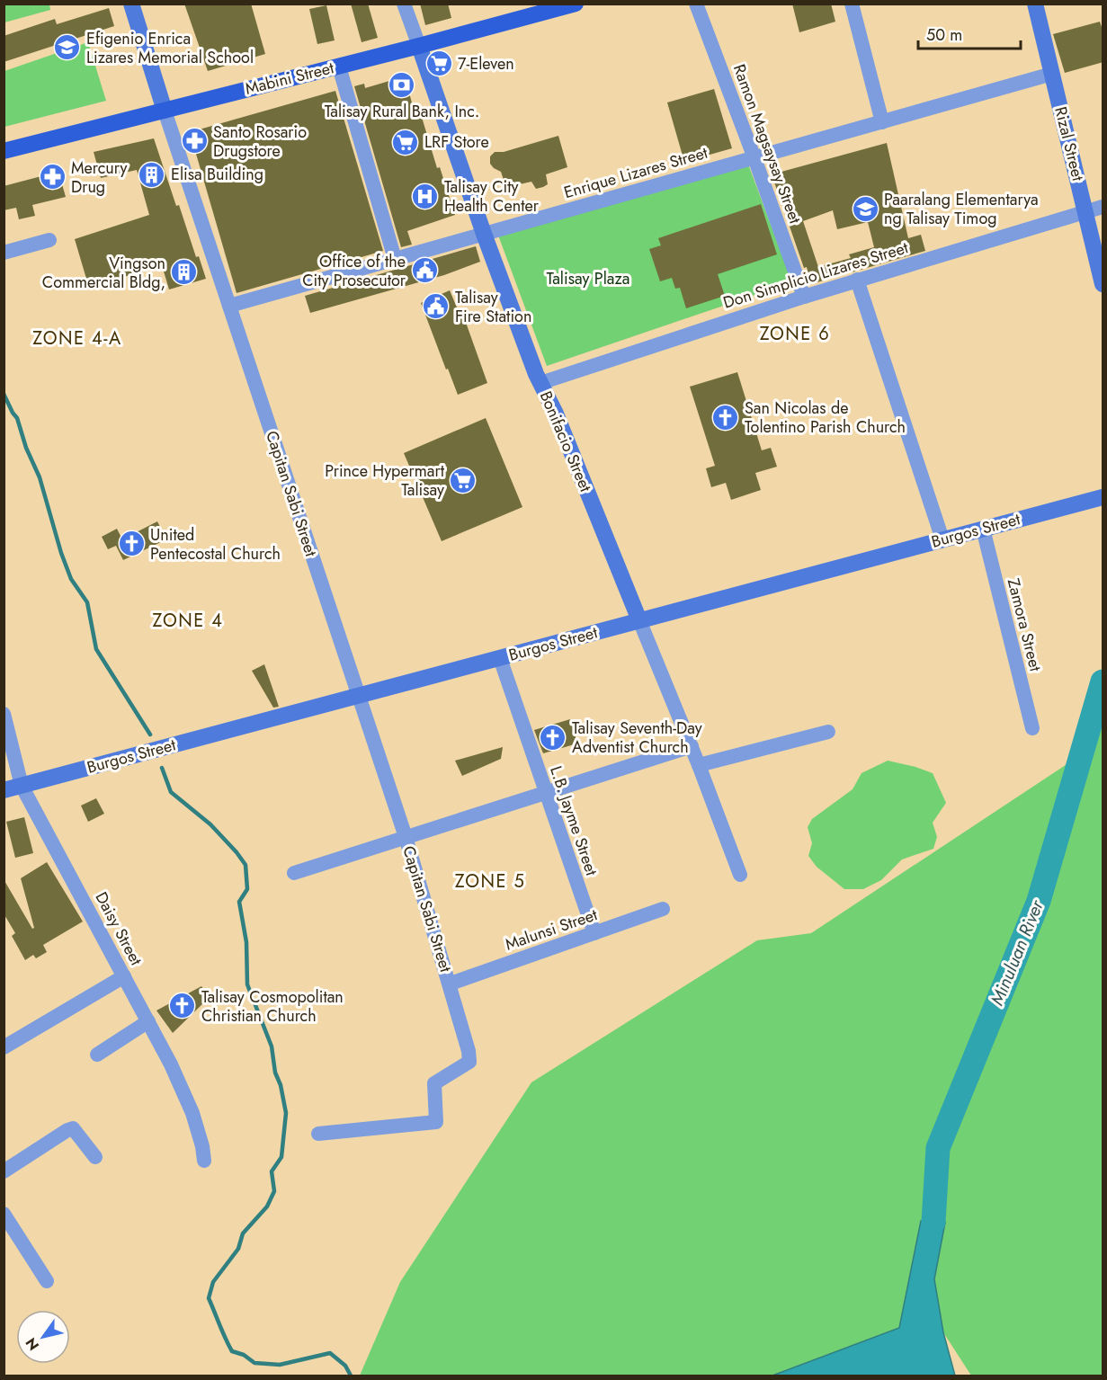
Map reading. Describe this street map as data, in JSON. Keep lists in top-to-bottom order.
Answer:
{
  "streets": {
    "main road": ["Mabini Street"],
    "street": [
      "Ramon Magsaysay Street",
      "Rizal Street",
      "Enrique Lizares Street",
      "Don Simplicio Lizares Street",
      "Bonifacio Street",
      "Capitan Sabi Street",
      "Burgos Street",
      "Zamora Street",
      "L.B. Jayme Street",
      "Daisy Street",
      "Malunsi Street"
    ]
  },
  "crossings": [
    ["Mabini Street", "Bonifacio Street"],
    ["Mabini Street", "Capitan Sabi Street"],
    ["Ramon Magsaysay Street", "Enrique Lizares Street"],
    ["Ramon Magsaysay Street", "Don Simplicio Lizares Street"],
    ["Rizal Street", "Enrique Lizares Street"],
    ["Rizal Street", "Don Simplicio Lizares Street"],
    ["Enrique Lizares Street", "Bonifacio Street"],
    ["Enrique Lizares Street", "Capitan Sabi Street"],
    ["Don Simplicio Lizares Street", "Bonifacio Street"],
    ["Bonifacio Street", "Burgos Street"],
    ["Capitan Sabi Street", "Burgos Street"],
    ["Capitan Sabi Street", "Malunsi Street"],
    ["Burgos Street", "Zamora Street"],
    ["Burgos Street", "L.B. Jayme Street"],
    ["Burgos Street", "Daisy Street"],
    ["L.B. Jayme Street", "Malunsi Street"]
  ],
  "districts": [
    "ZONE 6",
    "ZONE 4-A",
    "ZONE 4",
    "ZONE 5"
  ],
  "water": ["Minuluan River"],
  "parks": ["Talisay Plaza"],
  "places": {
    "school or university": ["Efigenio Enrica Lizares Memorial School", "Paaralang Elementarya ng Talisay Timog"],
    "supermarket": ["7-Eleven", "LRF Store", "Prince Hypermart Talisay"],
    "bank": ["Talisay Rural Bank, Inc."],
    "pharmacy": ["Santo Rosario Drugstore", "Mercury Drug"],
    "building": ["Elisa Building", "Vingson Commercial Bldg,"],
    "hospital": ["Talisay City Health Center"],
    "public building": ["Office of the City Prosecutor", "Talisay Fire Station"],
    "church": [
      "San Nicolas de Tolentino Parish Church",
      "United Pentecostal Church",
      "Talisay Seventh-Day Adventist Church",
      "Talisay Cosmopolitan Christian Church"
    ]
  },
  "scale_bar": "50 m",
  "north": "bottom left"
}
